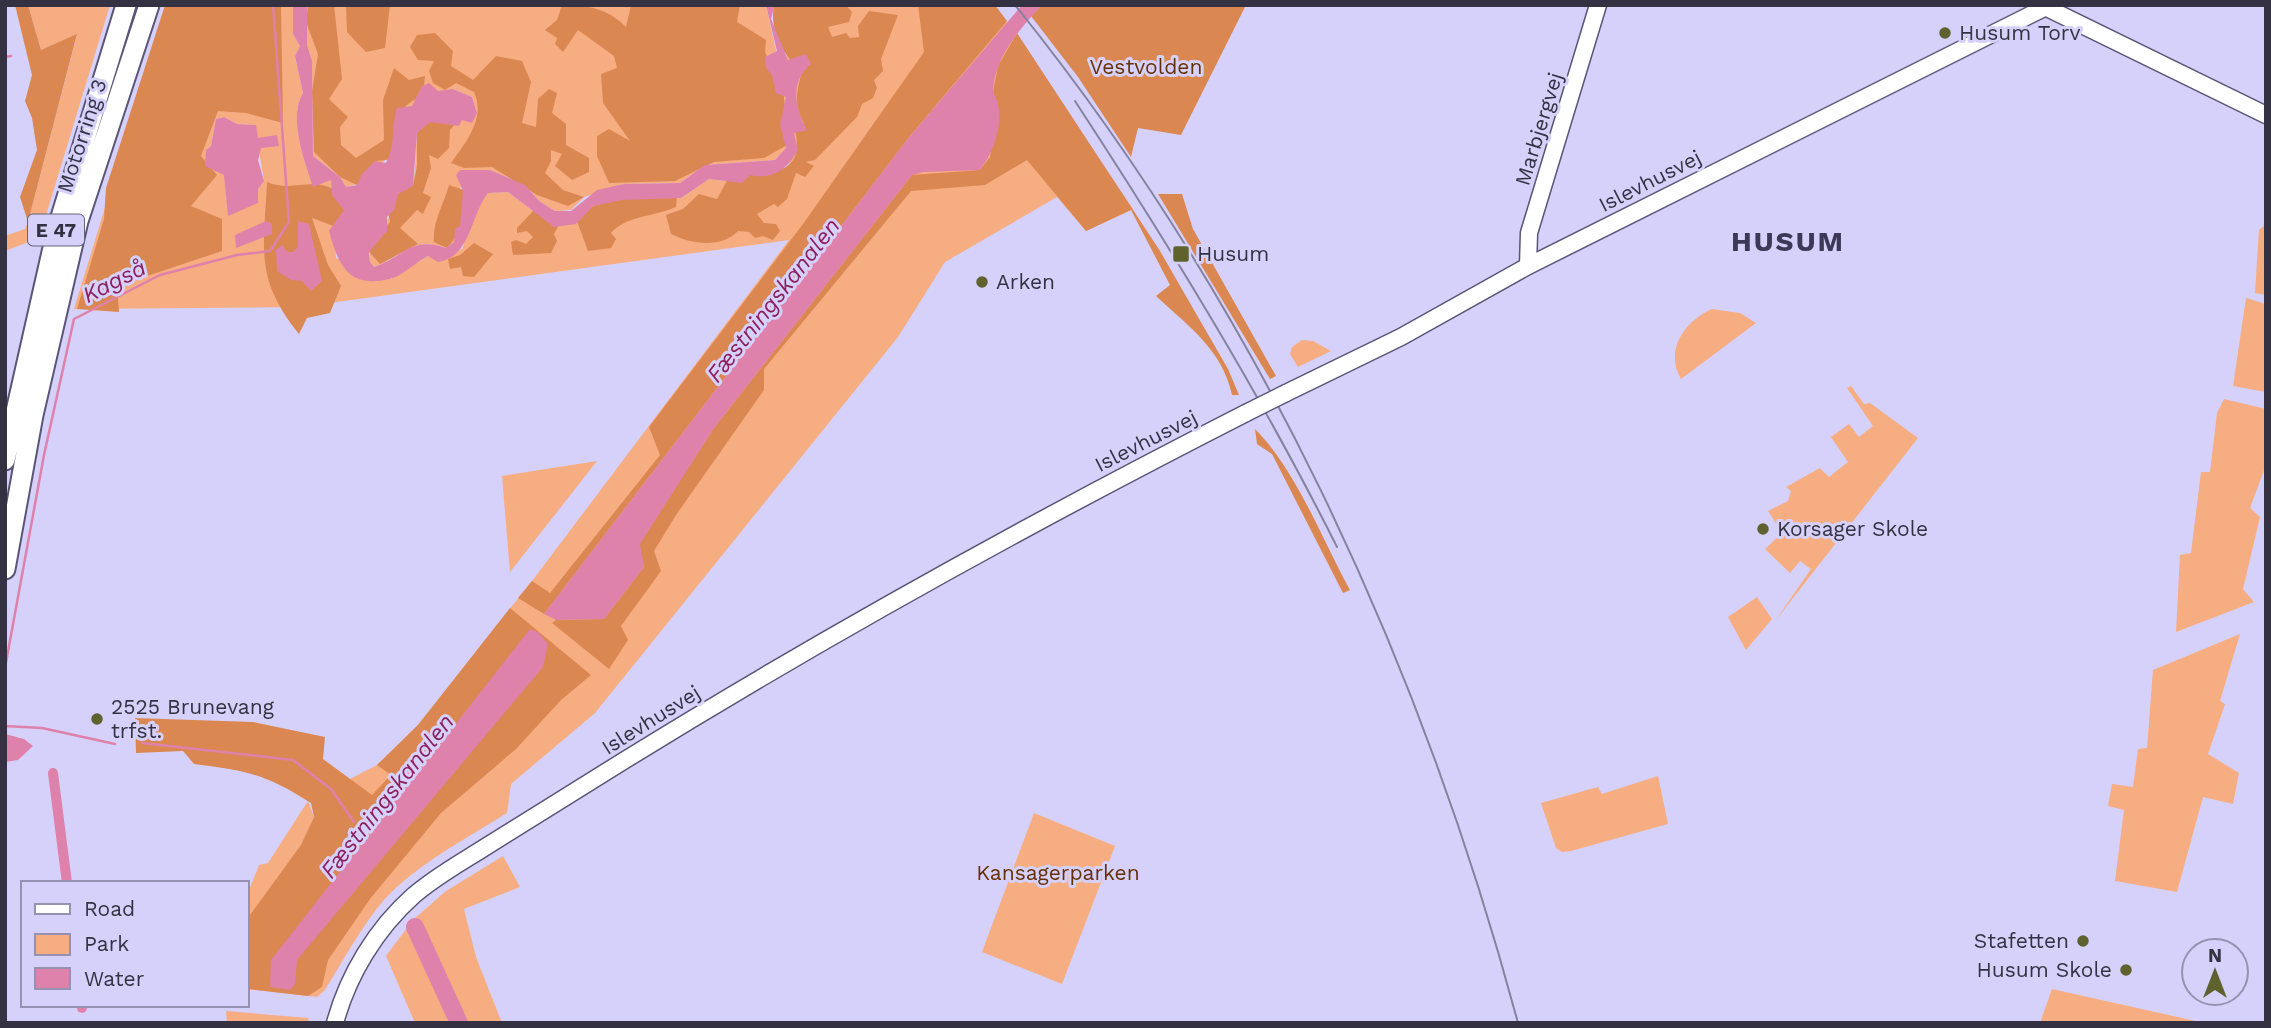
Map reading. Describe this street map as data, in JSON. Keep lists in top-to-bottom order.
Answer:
{
  "streets": {
    "highway": ["Motorring 3", "E 47"],
    "street": ["Marbjergvej", "Islevhusvej"]
  },
  "crossings": [
    ["Marbjergvej", "Islevhusvej"]
  ],
  "districts": ["HUSUM"],
  "water": ["Kagså", "Fæstningskanalen"],
  "parks": ["Vestvolden", "Kansagerparken"],
  "places": {
    "other": [
      "Husum Torv",
      "Arken",
      "Korsager Skole",
      "2525 Brunevang trfst.",
      "Stafetten",
      "Husum Skole"
    ],
    "transit": ["Husum"]
  },
  "legend": ["Road", "Park", "Water"],
  "north": "top"
}
